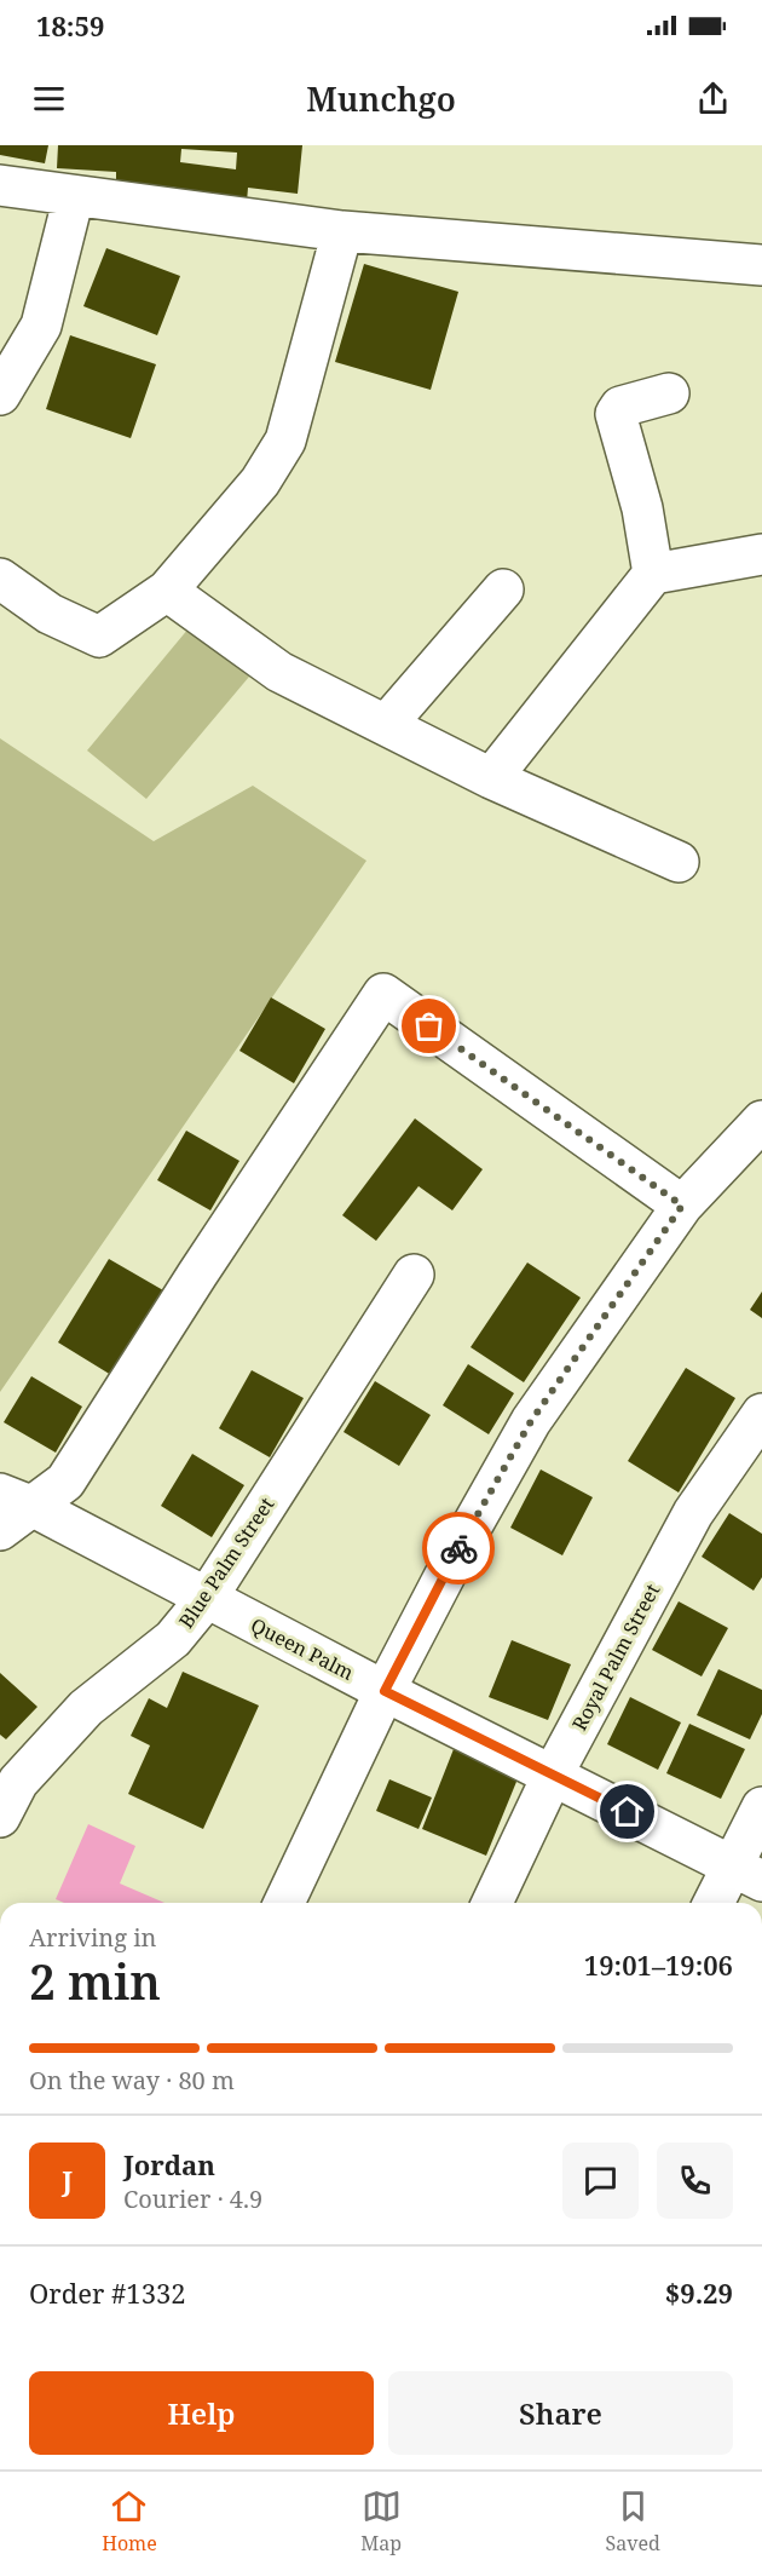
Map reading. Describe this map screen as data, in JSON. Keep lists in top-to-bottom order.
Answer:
{
  "streets": {
    "street": ["Blue Palm Street", "Queen Palm", "Royal Palm Street"]
  },
  "crossings": [
    ["Blue Palm Street", "Queen Palm"],
    ["Queen Palm", "Royal Palm Street"]
  ],
  "page": {
    "status": "18:59",
    "header": "Munchgo",
    "heading": ["2 min", "Arriving in", "19:01–19:06"],
    "panel": [
      "Jordan",
      "Courier · 4.9",
      "Order #1332",
      "$9.29"
    ],
    "bar": "On the way · 80 m",
    "round": "J",
    "buttons": ["Help", "Share"],
    "tabs": ["Home", "Map", "Saved"]
  }
}
